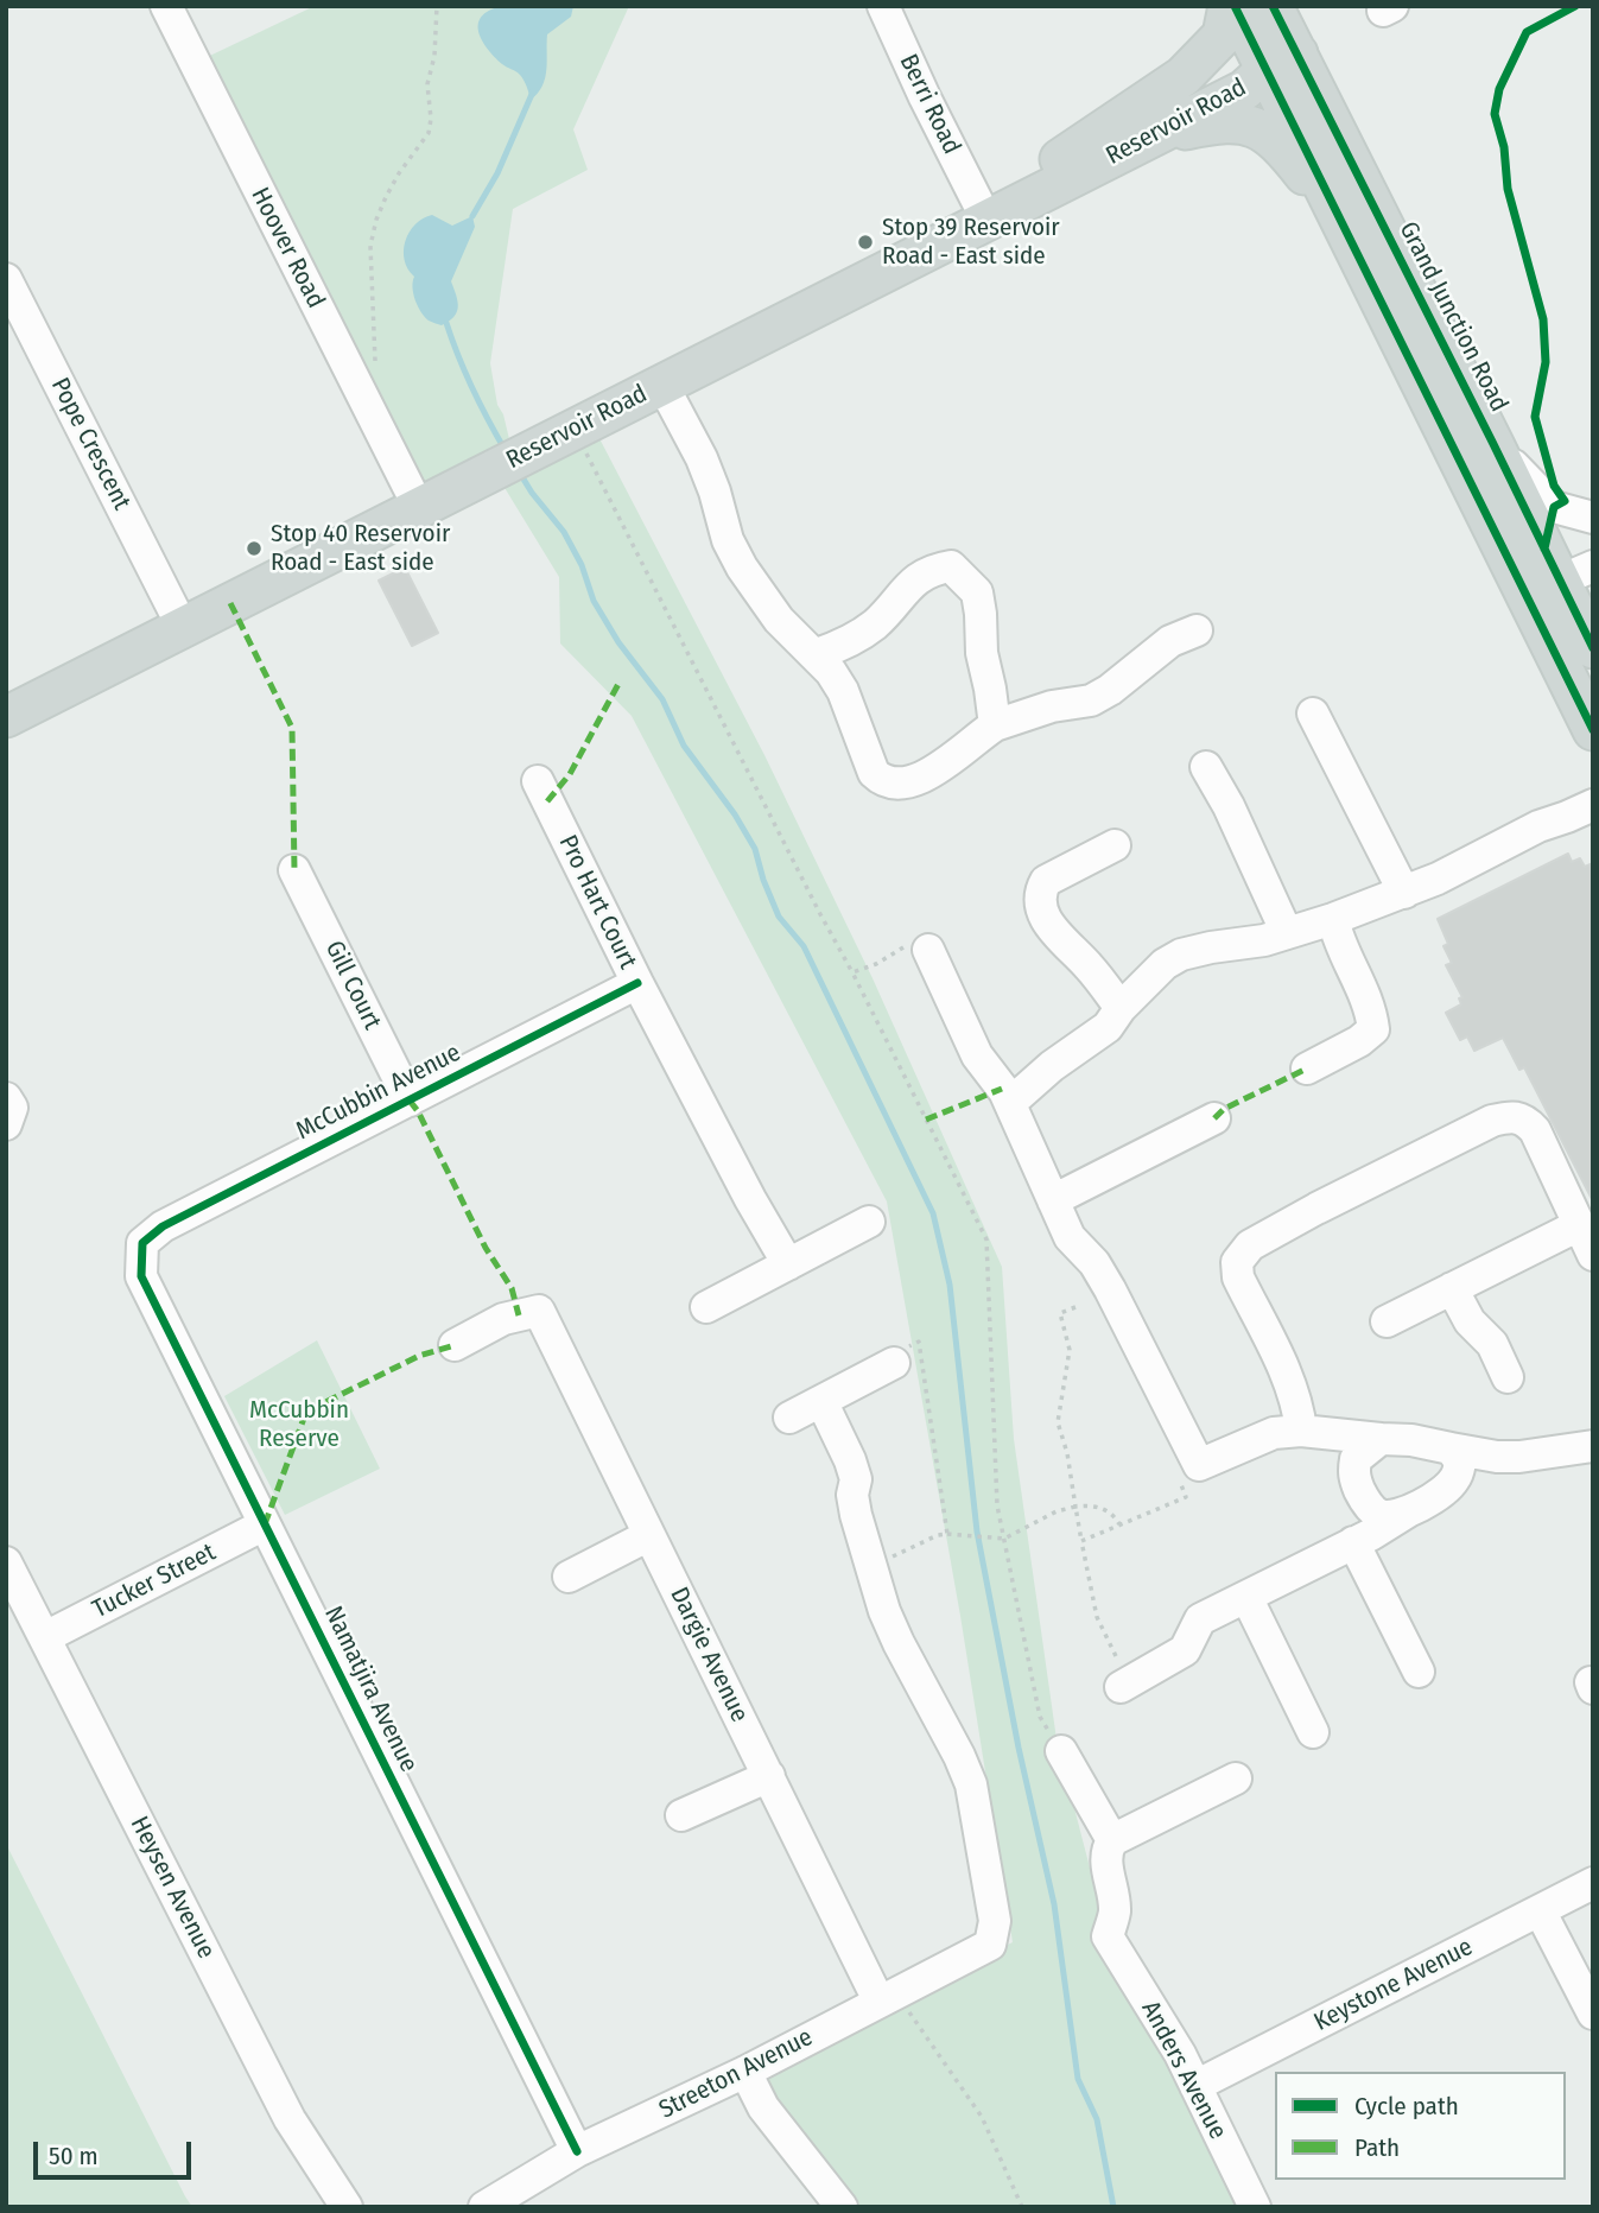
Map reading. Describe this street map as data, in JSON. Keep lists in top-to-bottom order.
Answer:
{
  "streets": {
    "main road": ["Reservoir Road", "Grand Junction Road"],
    "street": [
      "Berri Road",
      "Hoover Road",
      "Pope Crescent",
      "Pro Hart Court",
      "Gill Court",
      "McCubbin Avenue",
      "Tucker Street",
      "Dargie Avenue",
      "Namatjira Avenue",
      "Heysen Avenue",
      "Keystone Avenue",
      "Anders Avenue",
      "Streeton Avenue"
    ]
  },
  "crossings": [
    ["Berri Road", "Reservoir Road"],
    ["Reservoir Road", "Hoover Road"],
    ["Reservoir Road", "Grand Junction Road"],
    ["Reservoir Road", "Pope Crescent"],
    ["Pro Hart Court", "McCubbin Avenue"],
    ["Gill Court", "McCubbin Avenue"],
    ["McCubbin Avenue", "Namatjira Avenue"],
    ["Tucker Street", "Namatjira Avenue"],
    ["Tucker Street", "Heysen Avenue"],
    ["Dargie Avenue", "Streeton Avenue"],
    ["Namatjira Avenue", "Streeton Avenue"],
    ["Keystone Avenue", "Anders Avenue"]
  ],
  "parks": ["McCubbin Reserve"],
  "places": ["Stop 39 Reservoir Road - East side", "Stop 40 Reservoir Road - East side"],
  "legend": ["Cycle path", "Path"],
  "scale_bar": "50 m"
}
